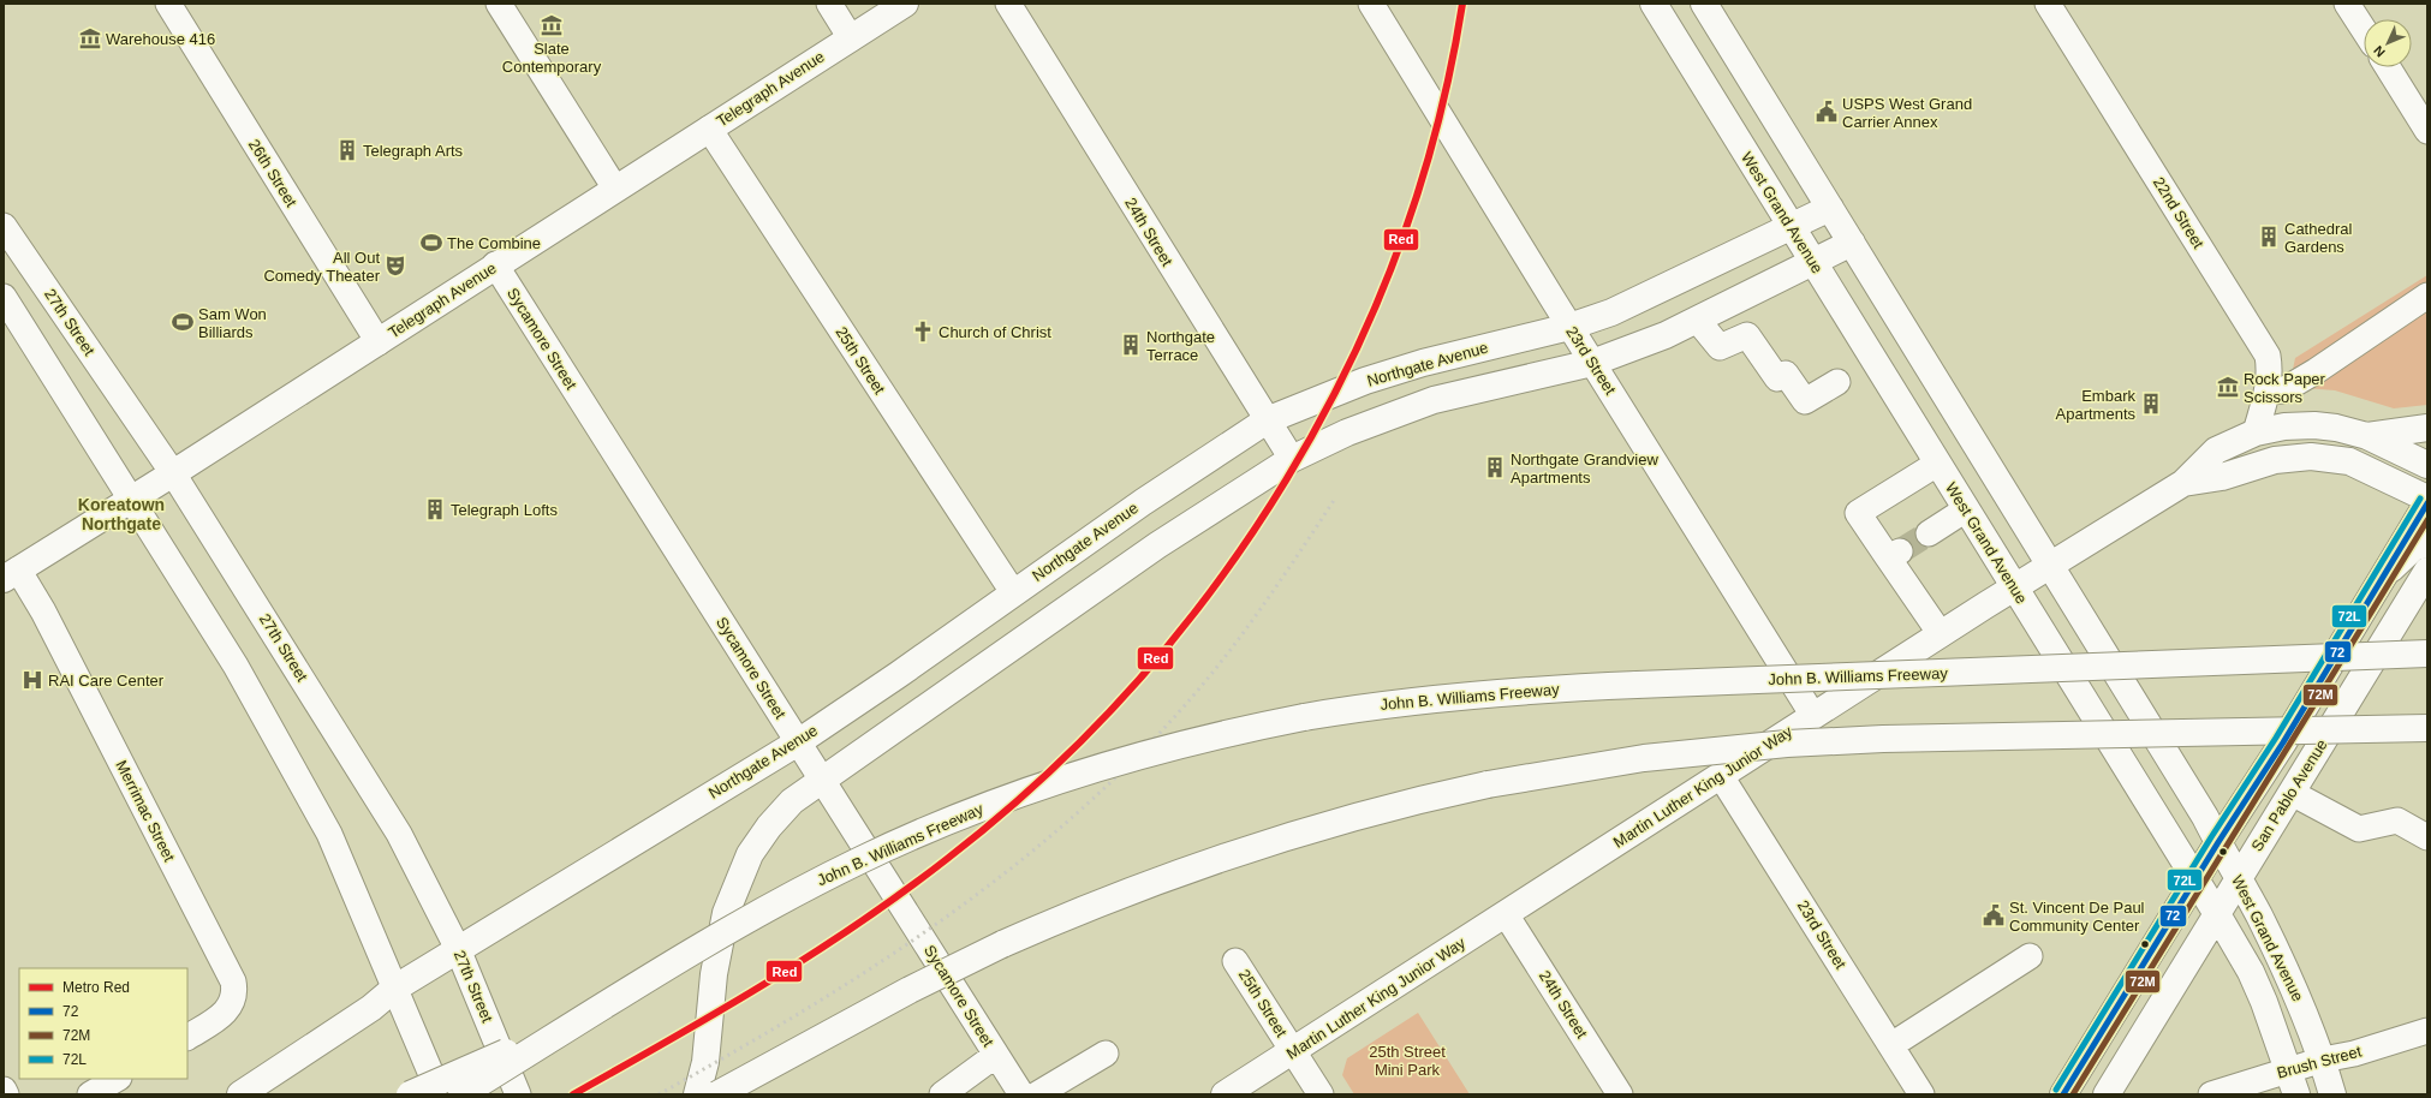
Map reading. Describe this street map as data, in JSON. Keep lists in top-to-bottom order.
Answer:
{
  "streets": {
    "main road": [
      "Telegraph Avenue",
      "West Grand Avenue",
      "Northgate Avenue",
      "John B. Williams Freeway",
      "Martin Luther King Junior Way",
      "San Pablo Avenue"
    ],
    "street": [
      "26th Street",
      "22nd Street",
      "24th Street",
      "27th Street",
      "Sycamore Street",
      "25th Street",
      "23rd Street",
      "Merrimac Street",
      "Brush Street"
    ]
  },
  "crossings": [
    ["Telegraph Avenue", "26th Street"],
    ["Telegraph Avenue", "27th Street"],
    ["Telegraph Avenue", "Sycamore Street"],
    ["Telegraph Avenue", "25th Street"],
    ["Telegraph Avenue", "Merrimac Street"],
    ["West Grand Avenue", "Northgate Avenue"],
    ["West Grand Avenue", "Martin Luther King Junior Way"],
    ["West Grand Avenue", "San Pablo Avenue"],
    ["West Grand Avenue", "Brush Street"],
    ["22nd Street", "Martin Luther King Junior Way"],
    ["24th Street", "Northgate Avenue"],
    ["24th Street", "Martin Luther King Junior Way"],
    ["27th Street", "Northgate Avenue"],
    ["Sycamore Street", "Northgate Avenue"],
    ["25th Street", "Northgate Avenue"],
    ["25th Street", "Martin Luther King Junior Way"],
    ["23rd Street", "Northgate Avenue"],
    ["23rd Street", "Martin Luther King Junior Way"]
  ],
  "districts": ["Koreatown Northgate"],
  "parks": ["25th Street Mini Park"],
  "places": {
    "museum": ["Slate Contemporary", "Warehouse 416", "Rock Paper Scissors"],
    "public building": ["USPS West Grand Carrier Annex", "St. Vincent De Paul Community Center"],
    "building": [
      "Telegraph Arts",
      "Cathedral Gardens",
      "Northgate Terrace",
      "Embark Apartments",
      "Northgate Grandview Apartments",
      "Telegraph Lofts"
    ],
    "sports": ["The Combine", "Sam Won Billiards"],
    "theatre": ["All Out Comedy Theater"],
    "church": ["Church of Christ"],
    "hospital": ["RAI Care Center"]
  },
  "lines": [
    "metro line Red",
    "transit line 72L",
    "transit line 72",
    "transit line 72M"
  ],
  "legend": [
    "Metro Red",
    "72",
    "72M",
    "72L"
  ],
  "north": "bottom left"
}
